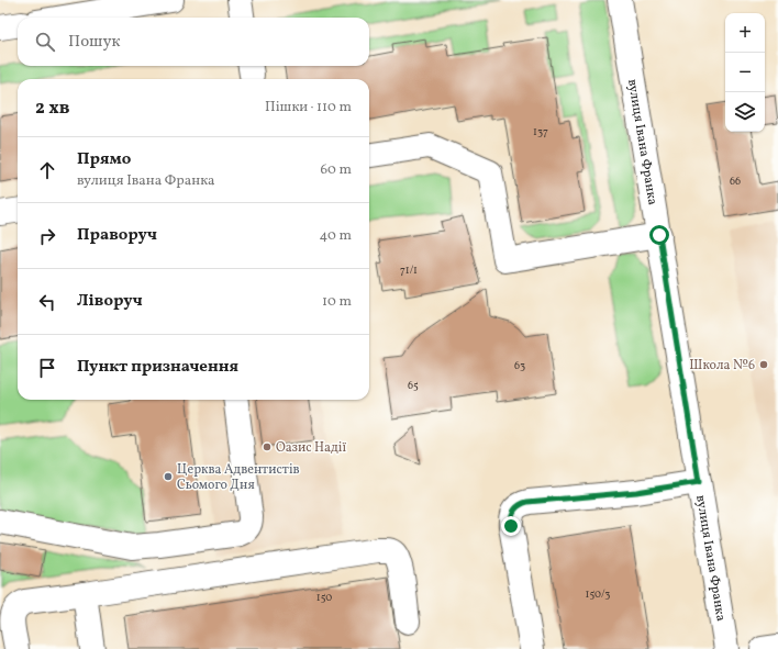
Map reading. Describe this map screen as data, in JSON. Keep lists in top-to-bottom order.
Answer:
{
  "streets": {
    "street": ["вулиця Івана Франка"]
  },
  "places": ["Школа №6", "Оазис Надії", "Церква Адвентистів Сьомого Дня"],
  "house_numbers": [
    "137",
    "66",
    "71/1",
    "63",
    "65",
    "150/3",
    "150"
  ],
  "page": {
    "map_buttons": ["+", "−"],
    "search": "Пошук",
    "heading": ["2 хв", "Пішки · 110 m"],
    "list": [
      ["Прямо", "вулиця Івана Франка", "60 m"],
      ["Праворуч", "40 m"],
      ["Ліворуч", "10 m"],
      "Пункт призначення"
    ]
  }
}
